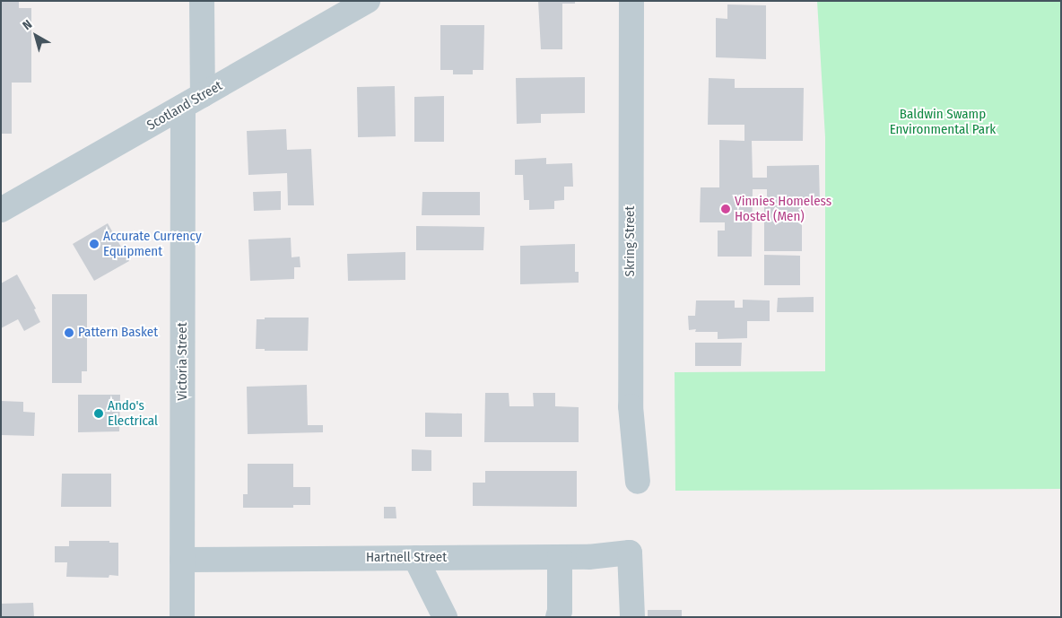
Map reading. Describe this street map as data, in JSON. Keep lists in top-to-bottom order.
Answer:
{
  "streets": {
    "street": [
      "Scotland Street",
      "Skring Street",
      "Victoria Street",
      "Hartnell Street"
    ]
  },
  "crossings": [
    ["Scotland Street", "Victoria Street"],
    ["Victoria Street", "Hartnell Street"]
  ],
  "parks": ["Baldwin Swamp Environmental Park"],
  "places": [
    "Vinnies Homeless Hostel (Men)",
    "Accurate Currency Equipment",
    "Pattern Basket",
    "Ando's Electrical"
  ],
  "north": "top left"
}
